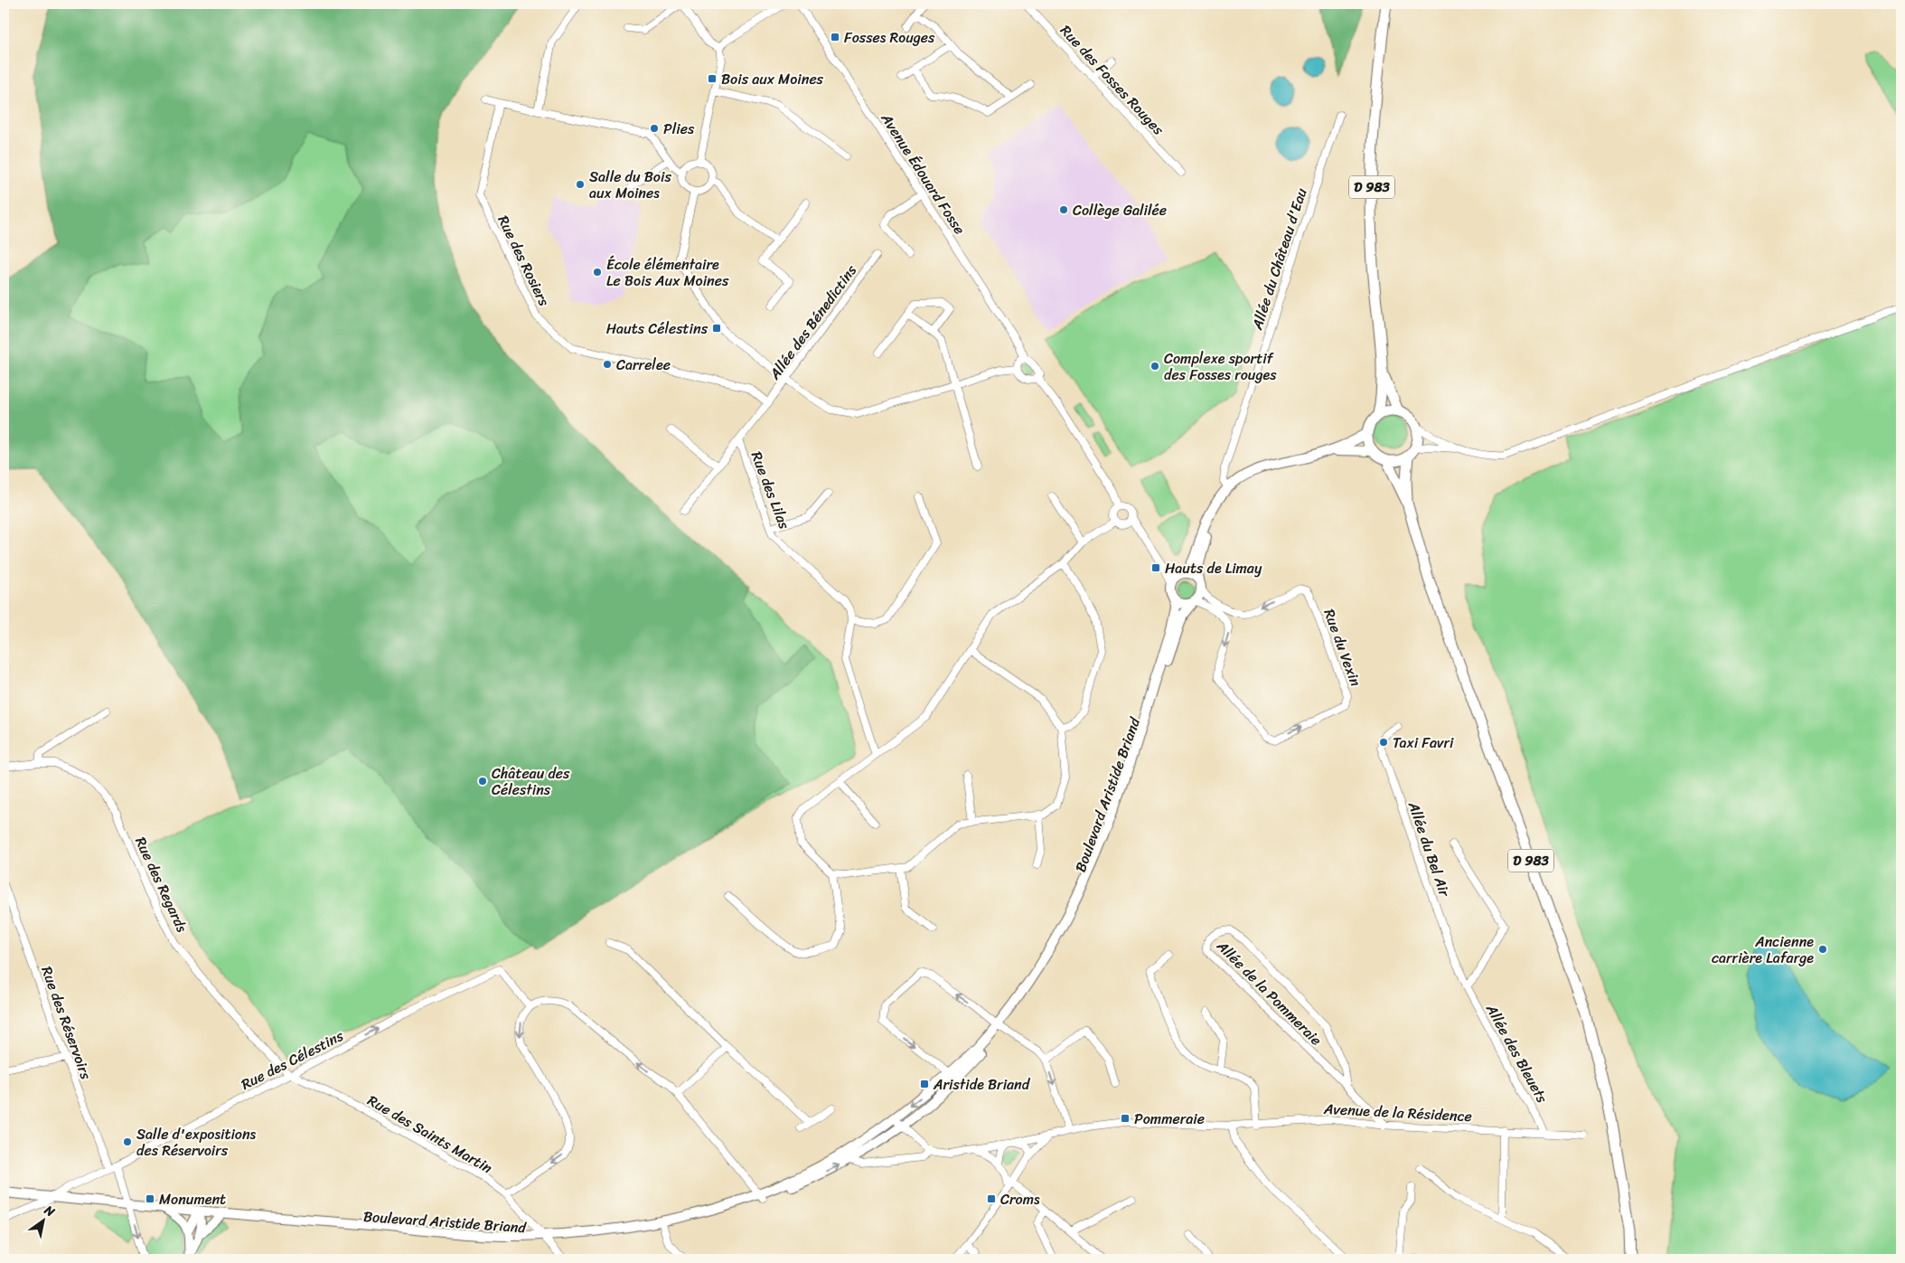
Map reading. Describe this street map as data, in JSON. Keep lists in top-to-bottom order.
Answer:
{
  "streets": {
    "main road": ["D 983", "Boulevard Aristide Briand"],
    "street": [
      "Rue des Fosses Rouges",
      "Avenue Édouard Fosse",
      "Allée du Château d'Eau",
      "Rue des Rosiers",
      "Allée des Bénedictins",
      "Rue des Lilas",
      "Rue du Vexin",
      "Allée du Bel Air",
      "Rue des Regards",
      "Allée de la Pommeraie",
      "Rue des Réservoirs",
      "Allée des Bleuets",
      "Rue des Célestins",
      "Avenue de la Résidence",
      "Rue des Saints Martin"
    ]
  },
  "crossings": [
    ["Rue des Rosiers", "Allée des Bénedictins"],
    ["Rue des Rosiers", "Rue des Lilas"],
    ["Allée des Bénedictins", "Rue des Lilas"],
    ["Rue du Vexin", "Boulevard Aristide Briand"],
    ["Boulevard Aristide Briand", "Rue des Réservoirs"],
    ["Boulevard Aristide Briand", "Rue des Célestins"],
    ["Boulevard Aristide Briand", "Rue des Saints Martin"],
    ["Allée du Bel Air", "Allée des Bleuets"],
    ["Rue des Regards", "Rue des Célestins"],
    ["Rue des Regards", "Rue des Saints Martin"],
    ["Allée de la Pommeraie", "Avenue de la Résidence"],
    ["Rue des Réservoirs", "Rue des Célestins"],
    ["Allée des Bleuets", "Avenue de la Résidence"],
    ["Rue des Célestins", "Rue des Saints Martin"]
  ],
  "one_way": ["Rue des Célestins"],
  "places": {
    "transit": [
      "Fosses Rouges",
      "Bois aux Moines",
      "Hauts Célestins",
      "Hauts de Limay",
      "Aristide Briand",
      "Pommeraie",
      "Monument",
      "Croms"
    ],
    "other": [
      "Plies",
      "Salle du Bois aux Moines",
      "Collège Galilée",
      "École élémentaire Le Bois Aux Moines",
      "Carrelee",
      "Complexe sportif des Fosses rouges",
      "Taxi Favri",
      "Château des Célestins",
      "Ancienne carrière Lafarge",
      "Salle d'expositions des Réservoirs"
    ]
  },
  "north": "top right"
}
